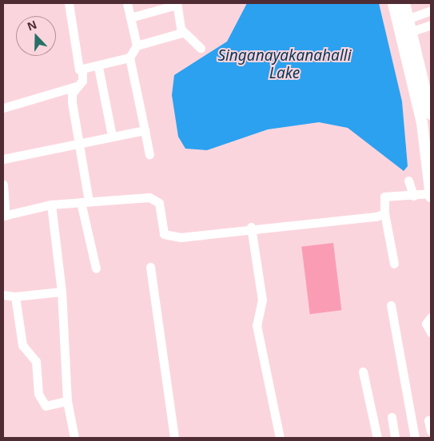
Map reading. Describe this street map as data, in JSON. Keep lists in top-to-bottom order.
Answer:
{
  "water": ["Singanayakanahalli Lake"],
  "north": "top"
}
